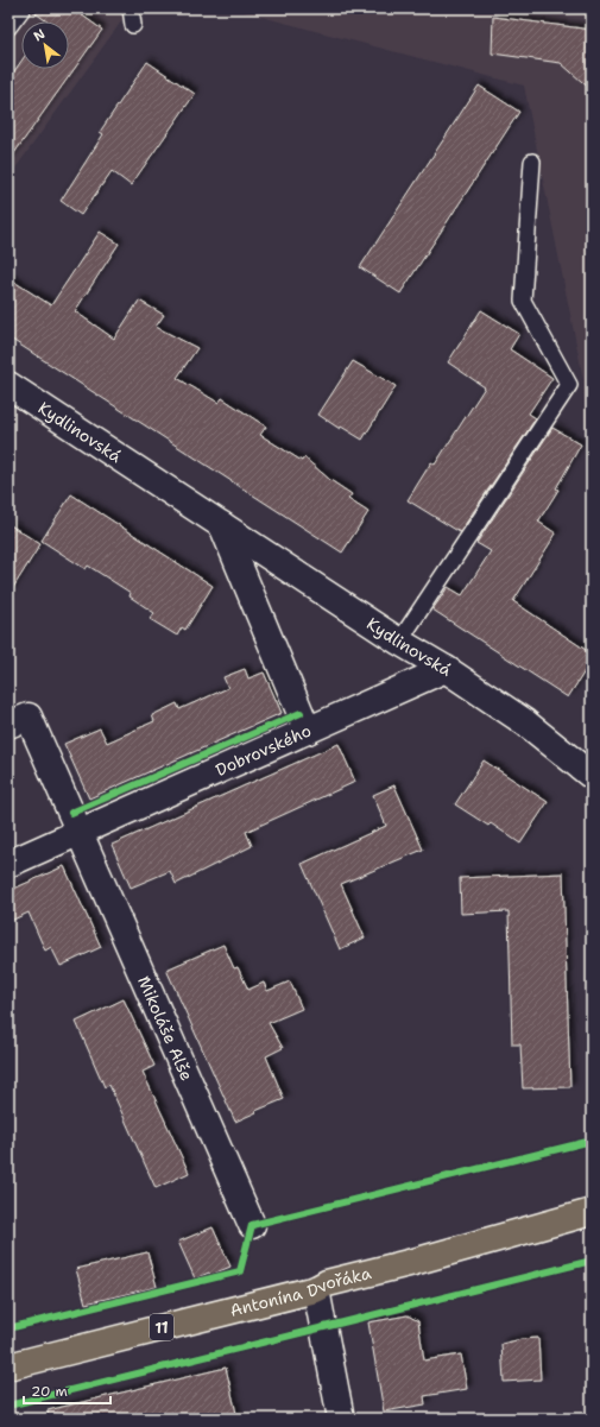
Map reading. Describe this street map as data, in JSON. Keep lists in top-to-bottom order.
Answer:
{
  "streets": {
    "main road": ["Antonína Dvořáka", "11"],
    "street": ["Kydlinovská", "Dobrovského", "Mikoláše Alše"]
  },
  "crossings": [
    ["Kydlinovská", "Dobrovského"],
    ["Dobrovského", "Mikoláše Alše"]
  ],
  "scale_bar": "20 m",
  "north": "top left"
}
